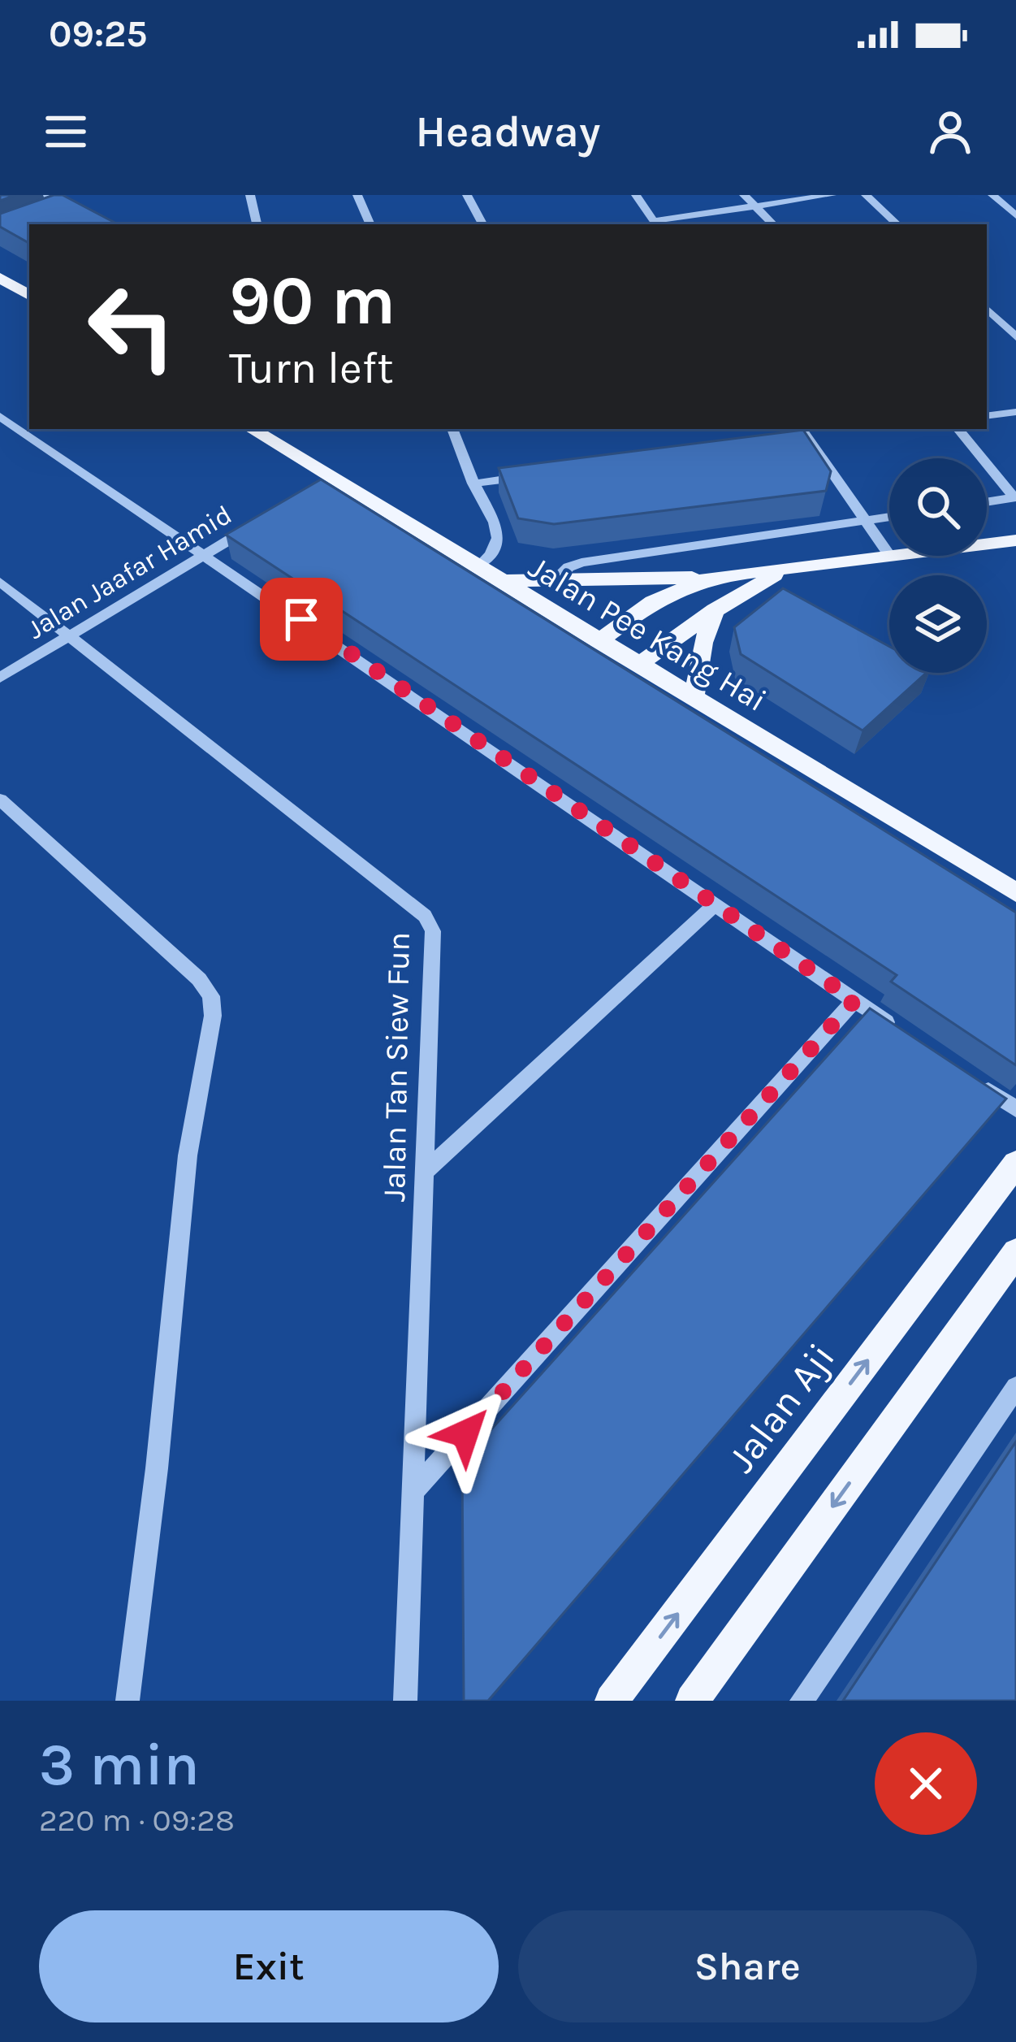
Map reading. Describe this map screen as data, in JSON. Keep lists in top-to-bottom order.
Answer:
{
  "streets": {
    "main road": ["Jalan Pee Kang Hai", "Jalan Aji"],
    "street": ["Jalan Jaafar Hamid", "Jalan Tan Siew Fun"]
  },
  "crossings": [
    ["Jalan Jaafar Hamid", "Jalan Tan Siew Fun"]
  ],
  "page": {
    "status": "09:25",
    "header": "Headway",
    "turn": ["90 m", "Turn left"],
    "heading": ["3 min", "220 m · 09:28"],
    "buttons": ["Exit", "Share"]
  }
}
